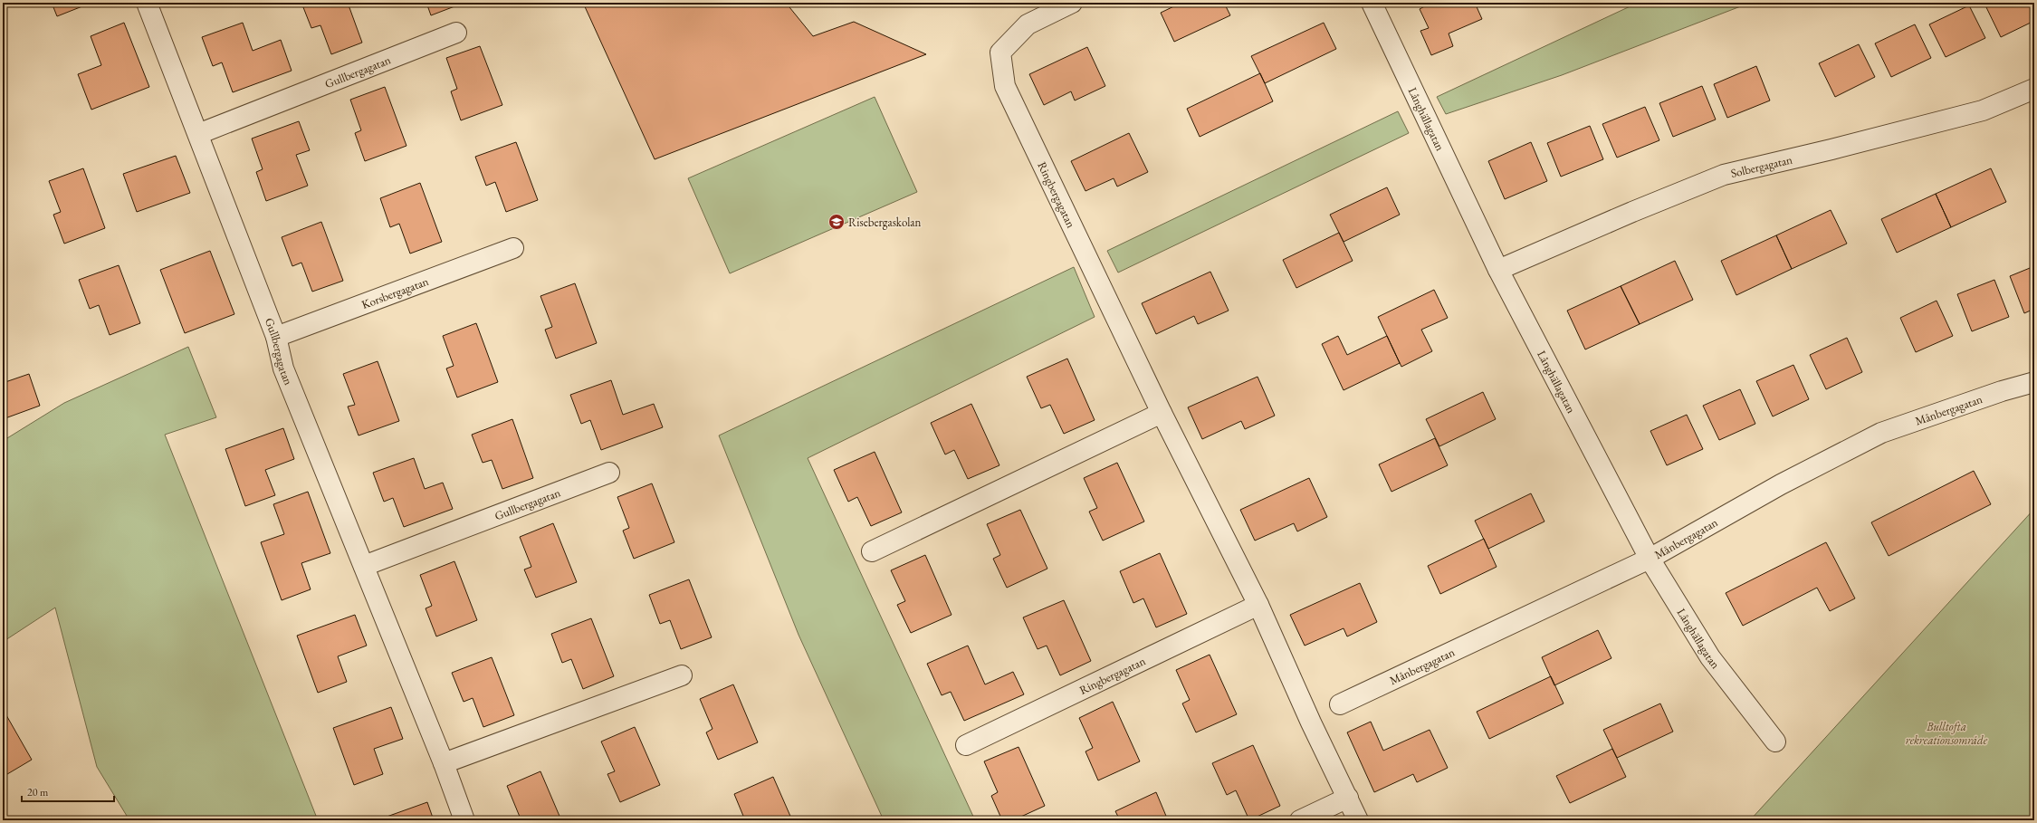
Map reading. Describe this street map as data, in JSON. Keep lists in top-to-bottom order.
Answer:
{
  "streets": {
    "street": [
      "Gullbergagatan",
      "Långhällagatan",
      "Solbergagatan",
      "Ringbergagatan",
      "Korsbergagatan",
      "Månbergagatan"
    ]
  },
  "crossings": [
    ["Gullbergagatan", "Korsbergagatan"],
    ["Långhällagatan", "Solbergagatan"],
    ["Långhällagatan", "Månbergagatan"]
  ],
  "parks": ["Bulltofta rekreationsområde"],
  "places": {
    "school or university": ["Risebergaskolan"]
  },
  "scale_bar": "20 m"
}
